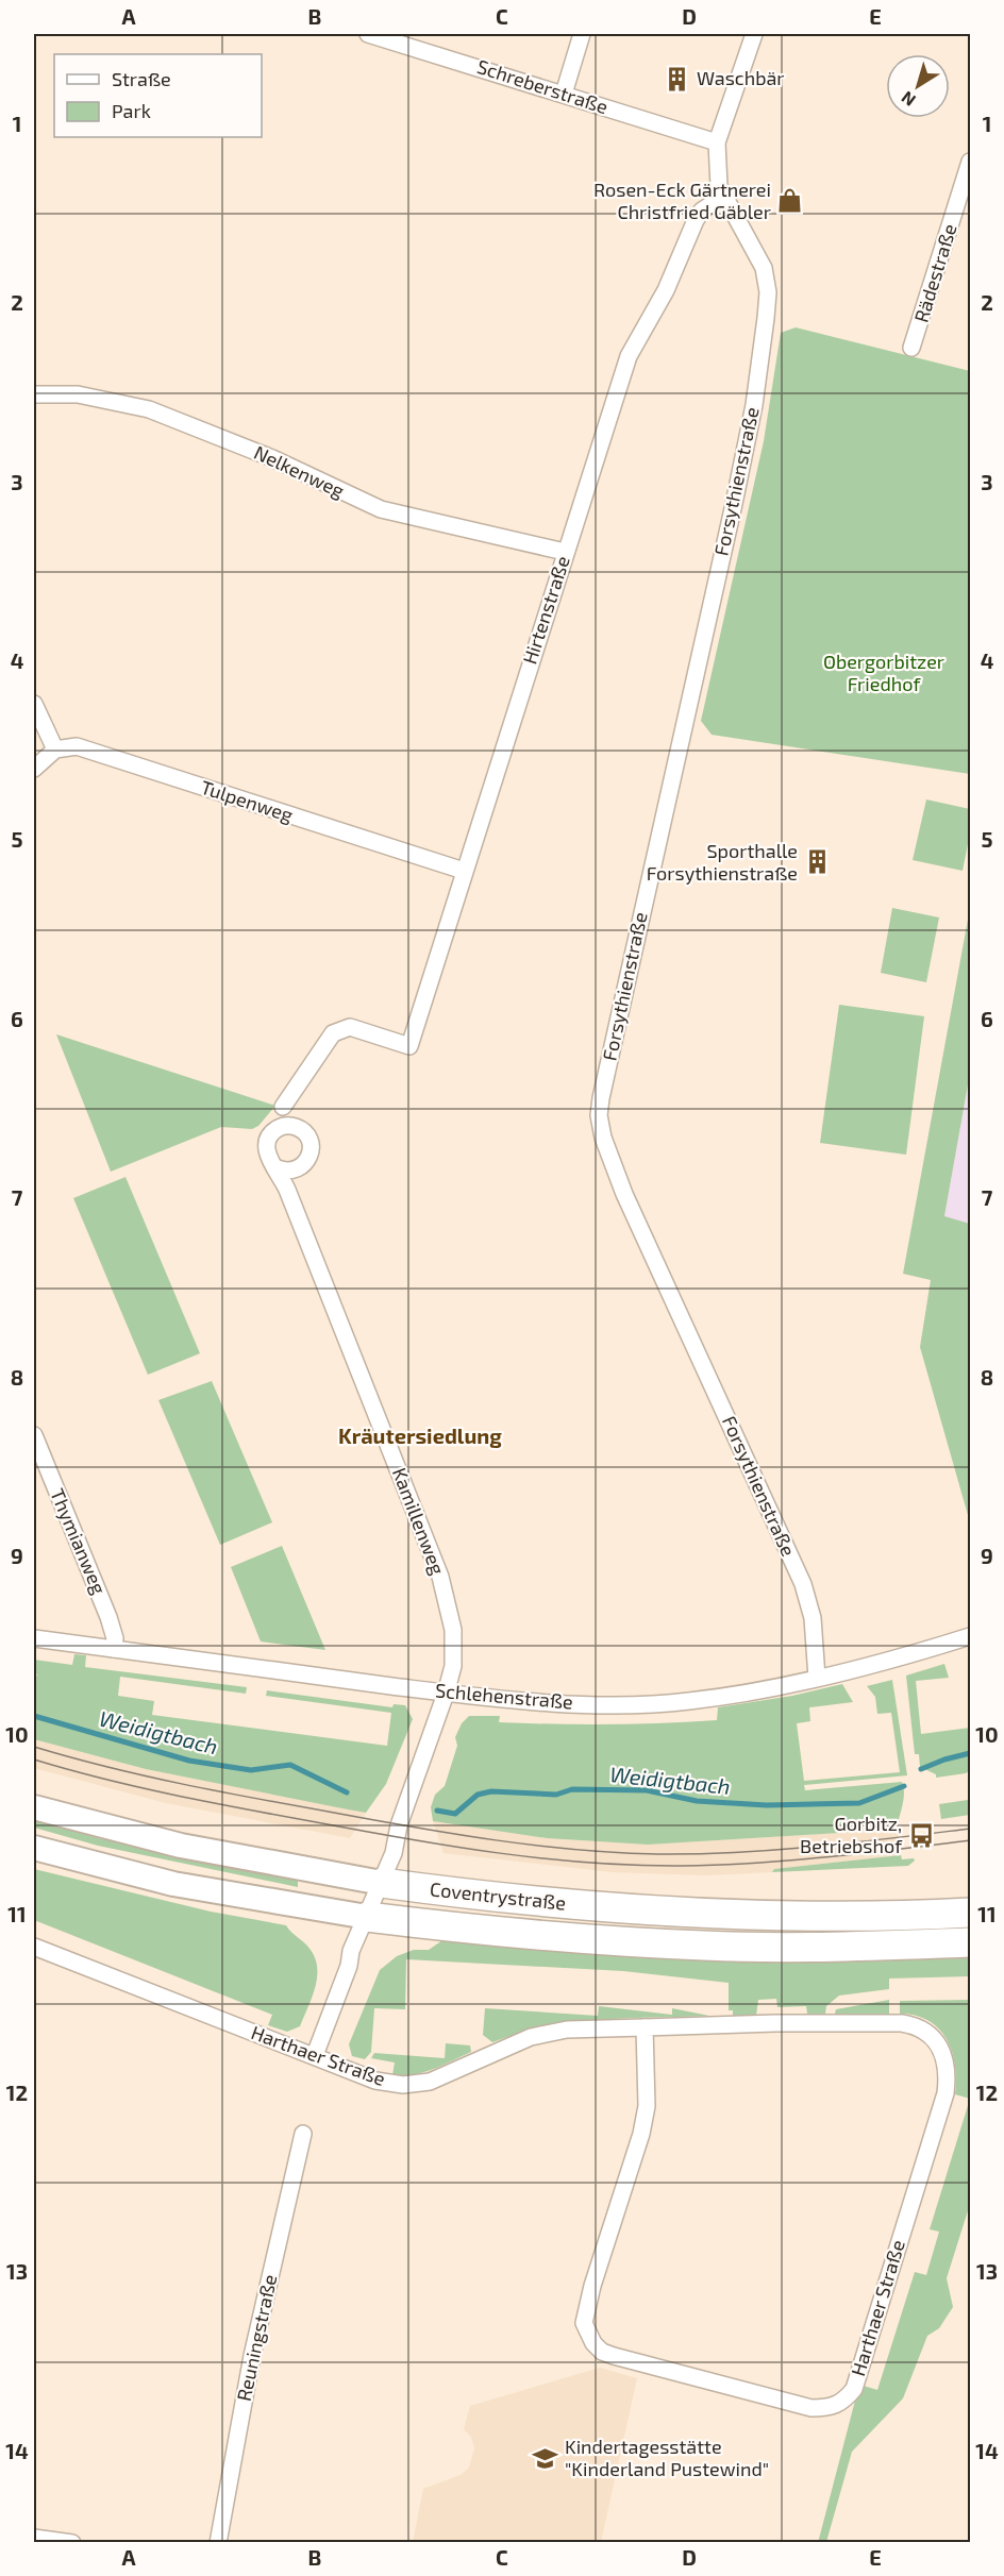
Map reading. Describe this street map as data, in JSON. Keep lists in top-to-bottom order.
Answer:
{
  "streets": {
    "highway": ["Coventrystraße"],
    "street": [
      "Schreberstraße",
      "Rädestraße",
      "Nelkenweg",
      "Forsythienstraße",
      "Hirtenstraße",
      "Tulpenweg",
      "Kamillenweg",
      "Thymianweg",
      "Schlehenstraße",
      "Harthaer Straße",
      "Reuningstraße"
    ]
  },
  "crossings": [
    ["Nelkenweg", "Hirtenstraße"],
    ["Forsythienstraße", "Hirtenstraße"],
    ["Forsythienstraße", "Schlehenstraße"],
    ["Hirtenstraße", "Tulpenweg"],
    ["Kamillenweg", "Schlehenstraße"],
    ["Kamillenweg", "Coventrystraße"],
    ["Thymianweg", "Schlehenstraße"]
  ],
  "districts": ["Kräutersiedlung"],
  "water": ["Weidigtbach"],
  "parks": ["Obergorbitzer Friedhof"],
  "places": {
    "building": ["Waschbär", "Sporthalle Forsythienstraße"],
    "shop": ["Rosen-Eck Gärtnerei Christfried Gäbler"],
    "bus stop": ["Gorbitz, Betriebshof"],
    "school or university": ["Kindertagesstätte \"Kinderland Pustewind\""]
  },
  "legend": ["Straße", "Park"],
  "north": "bottom left",
  "grid": {
    "columns": [
      "A",
      "B",
      "C",
      "D",
      "E"
    ],
    "rows": [
      "1",
      "2",
      "3",
      "4",
      "5",
      "6",
      "7",
      "8",
      "9",
      "10",
      "11",
      "12",
      "13",
      "14"
    ]
  }
}
